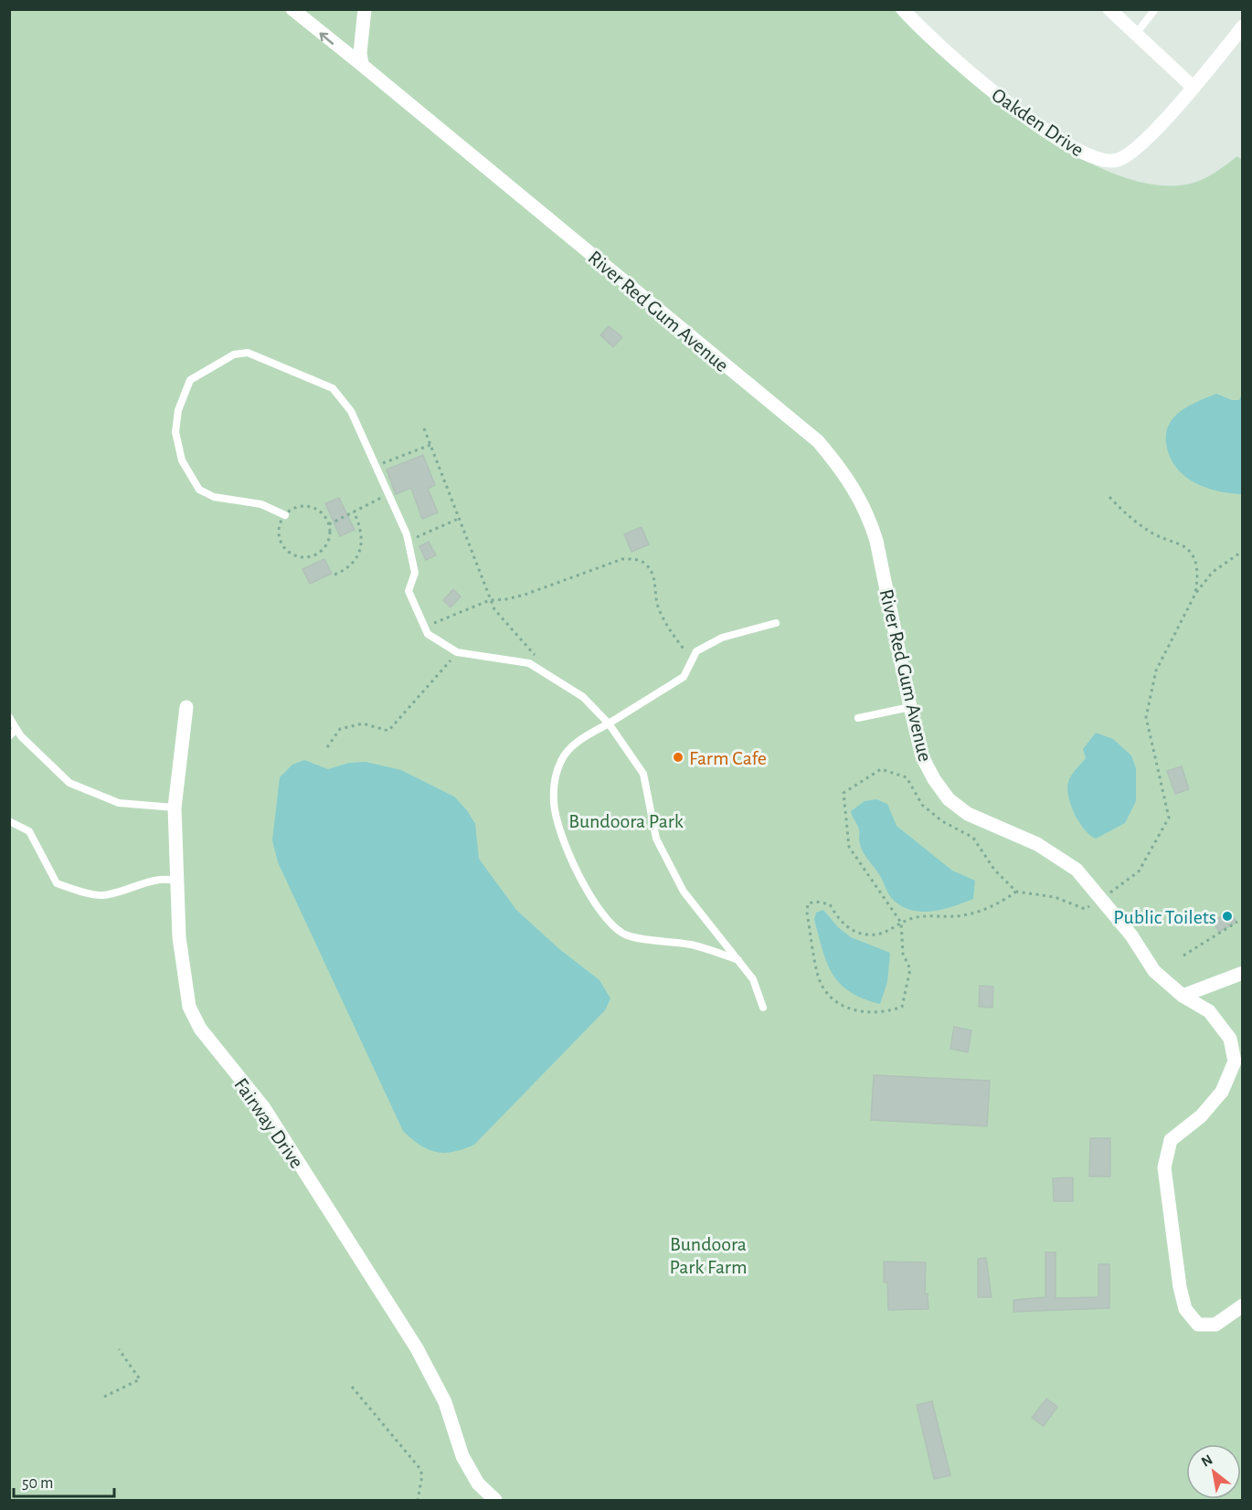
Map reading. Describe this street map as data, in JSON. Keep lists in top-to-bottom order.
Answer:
{
  "streets": {
    "street": ["Oakden Drive", "River Red Gum Avenue", "Fairway Drive"]
  },
  "parks": ["Bundoora Park", "Bundoora Park Farm"],
  "places": ["Farm Cafe", "Public Toilets"],
  "scale_bar": "50 m",
  "north": "top left"
}
